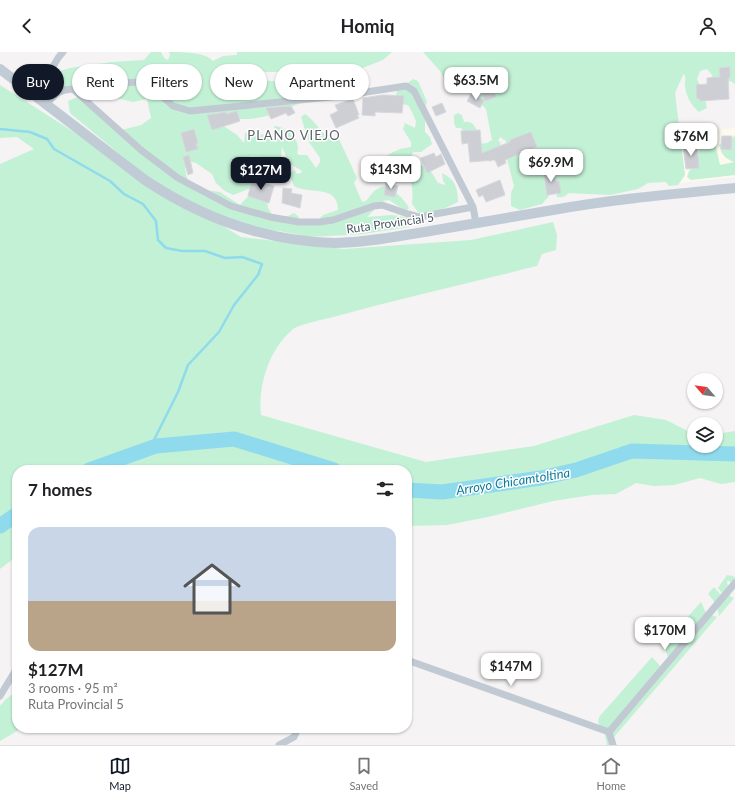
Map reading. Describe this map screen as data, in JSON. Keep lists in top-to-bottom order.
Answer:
{
  "streets": {
    "main road": ["Ruta Provincial 5"]
  },
  "districts": ["PLANO VIEJO"],
  "water": ["Arroyo Chicamtoltina"],
  "north": "top left",
  "page": {
    "header": "Homiq",
    "chip": [
      "Buy",
      "Rent",
      "Filters",
      "New",
      "Apartment"
    ],
    "price": [
      "$63.5M",
      "$76M",
      "$69.9M",
      "$143M",
      "$127M",
      "$170M",
      "$147M"
    ],
    "heading": "7 homes",
    "list": [
      {
        "name": "$127M",
        "note": "3 rooms · 95 m² · Ruta Provincial 5"
      }
    ],
    "tabs": ["Map", "Saved", "Home"]
  }
}
